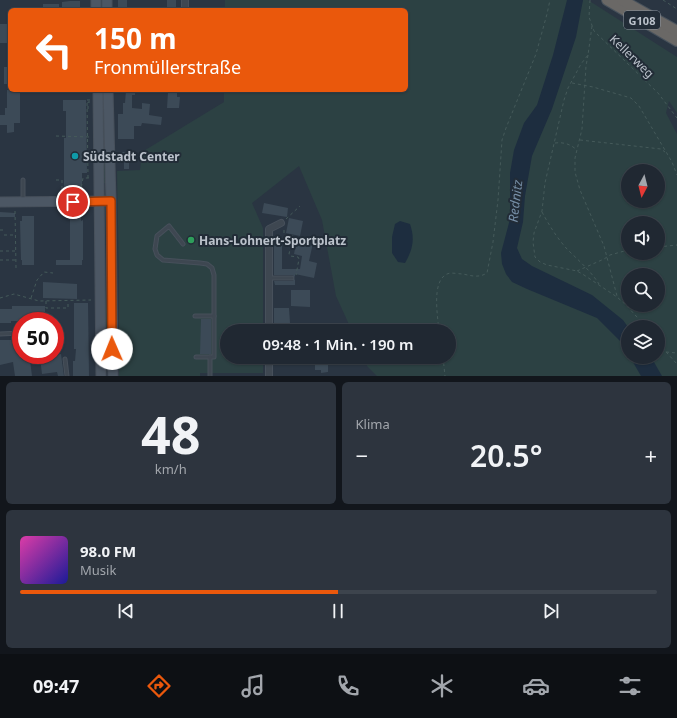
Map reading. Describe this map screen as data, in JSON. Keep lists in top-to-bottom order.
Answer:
{
  "streets": {
    "highway": ["G108"],
    "path": ["Kellerweg"]
  },
  "water": ["Rednitz"],
  "places": ["Südstadt Center", "Hans-Lohnert-Sportplatz"],
  "north": "bottom",
  "page": {
    "turn": ["150 m", "Fronmüllerstraße"],
    "limit": "50",
    "trip": "09:48 · 1 Min. · 190 m",
    "tile": [
      ["48", "km/h"],
      "Klima"
    ],
    "heat": ["−", "20.5°", "+"],
    "song": ["98.0 FM", "Musik"],
    "tabs": "09:47"
  }
}
